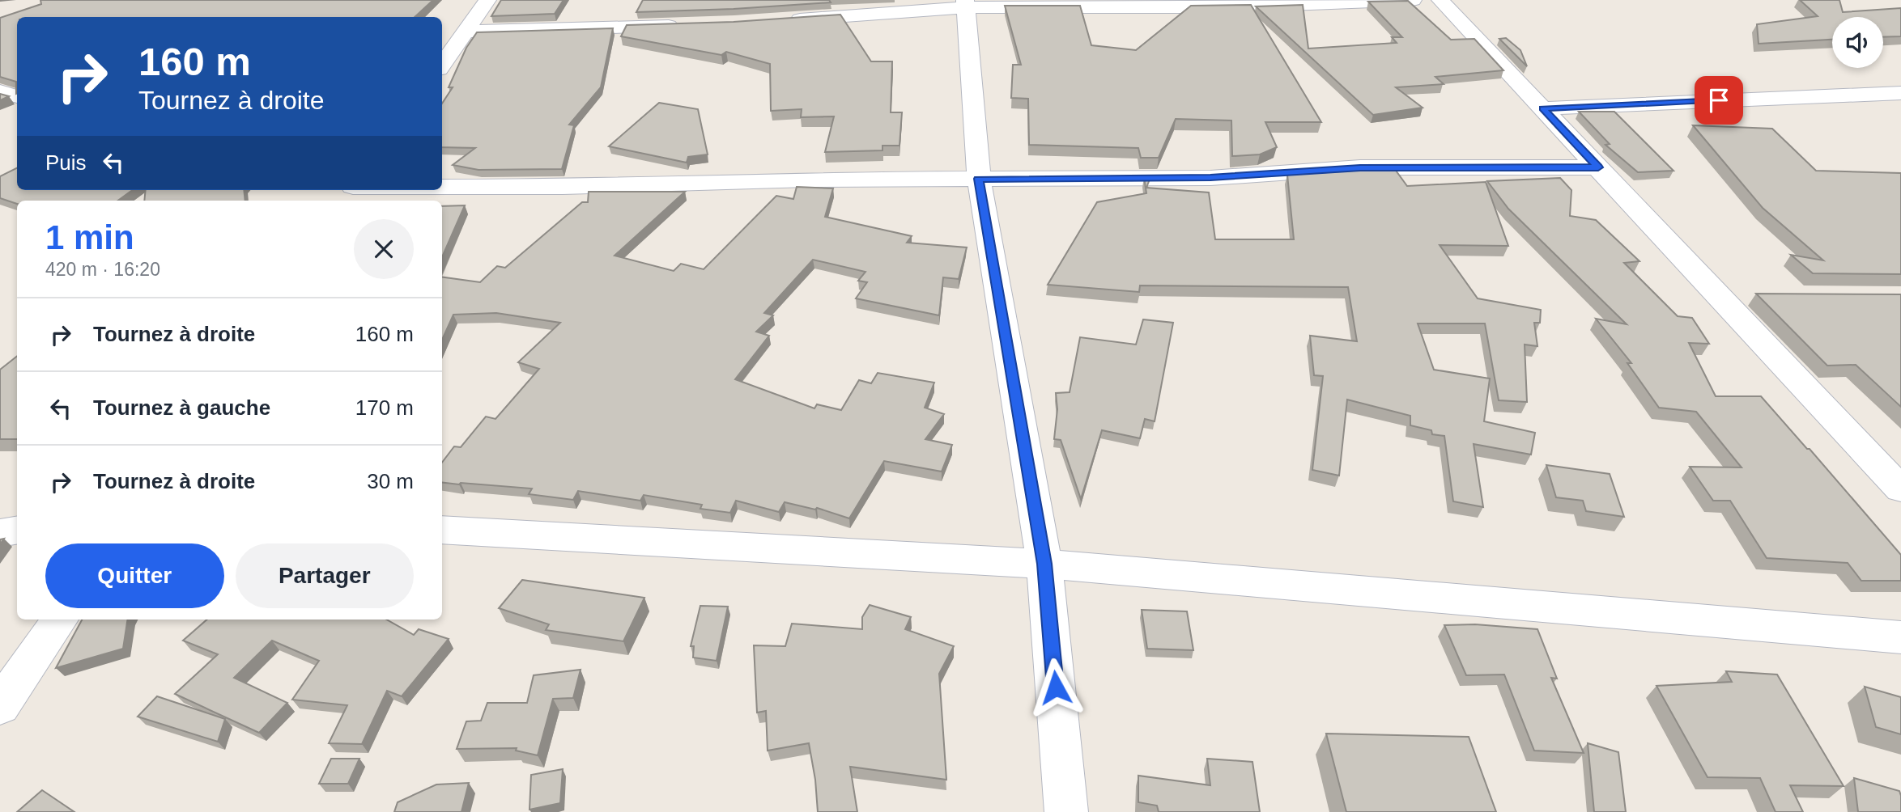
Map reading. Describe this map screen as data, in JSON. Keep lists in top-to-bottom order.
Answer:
{
  "page": {
    "turn": ["160 m", "Tournez à droite"],
    "then": "Puis",
    "heading": ["1 min", "420 m · 16:20"],
    "list": [
      {
        "name": "Tournez à droite",
        "value": "160 m"
      },
      {
        "name": "Tournez à gauche",
        "value": "170 m"
      },
      {
        "name": "Tournez à droite",
        "value": "30 m"
      }
    ],
    "buttons": ["Quitter", "Partager"]
  }
}
